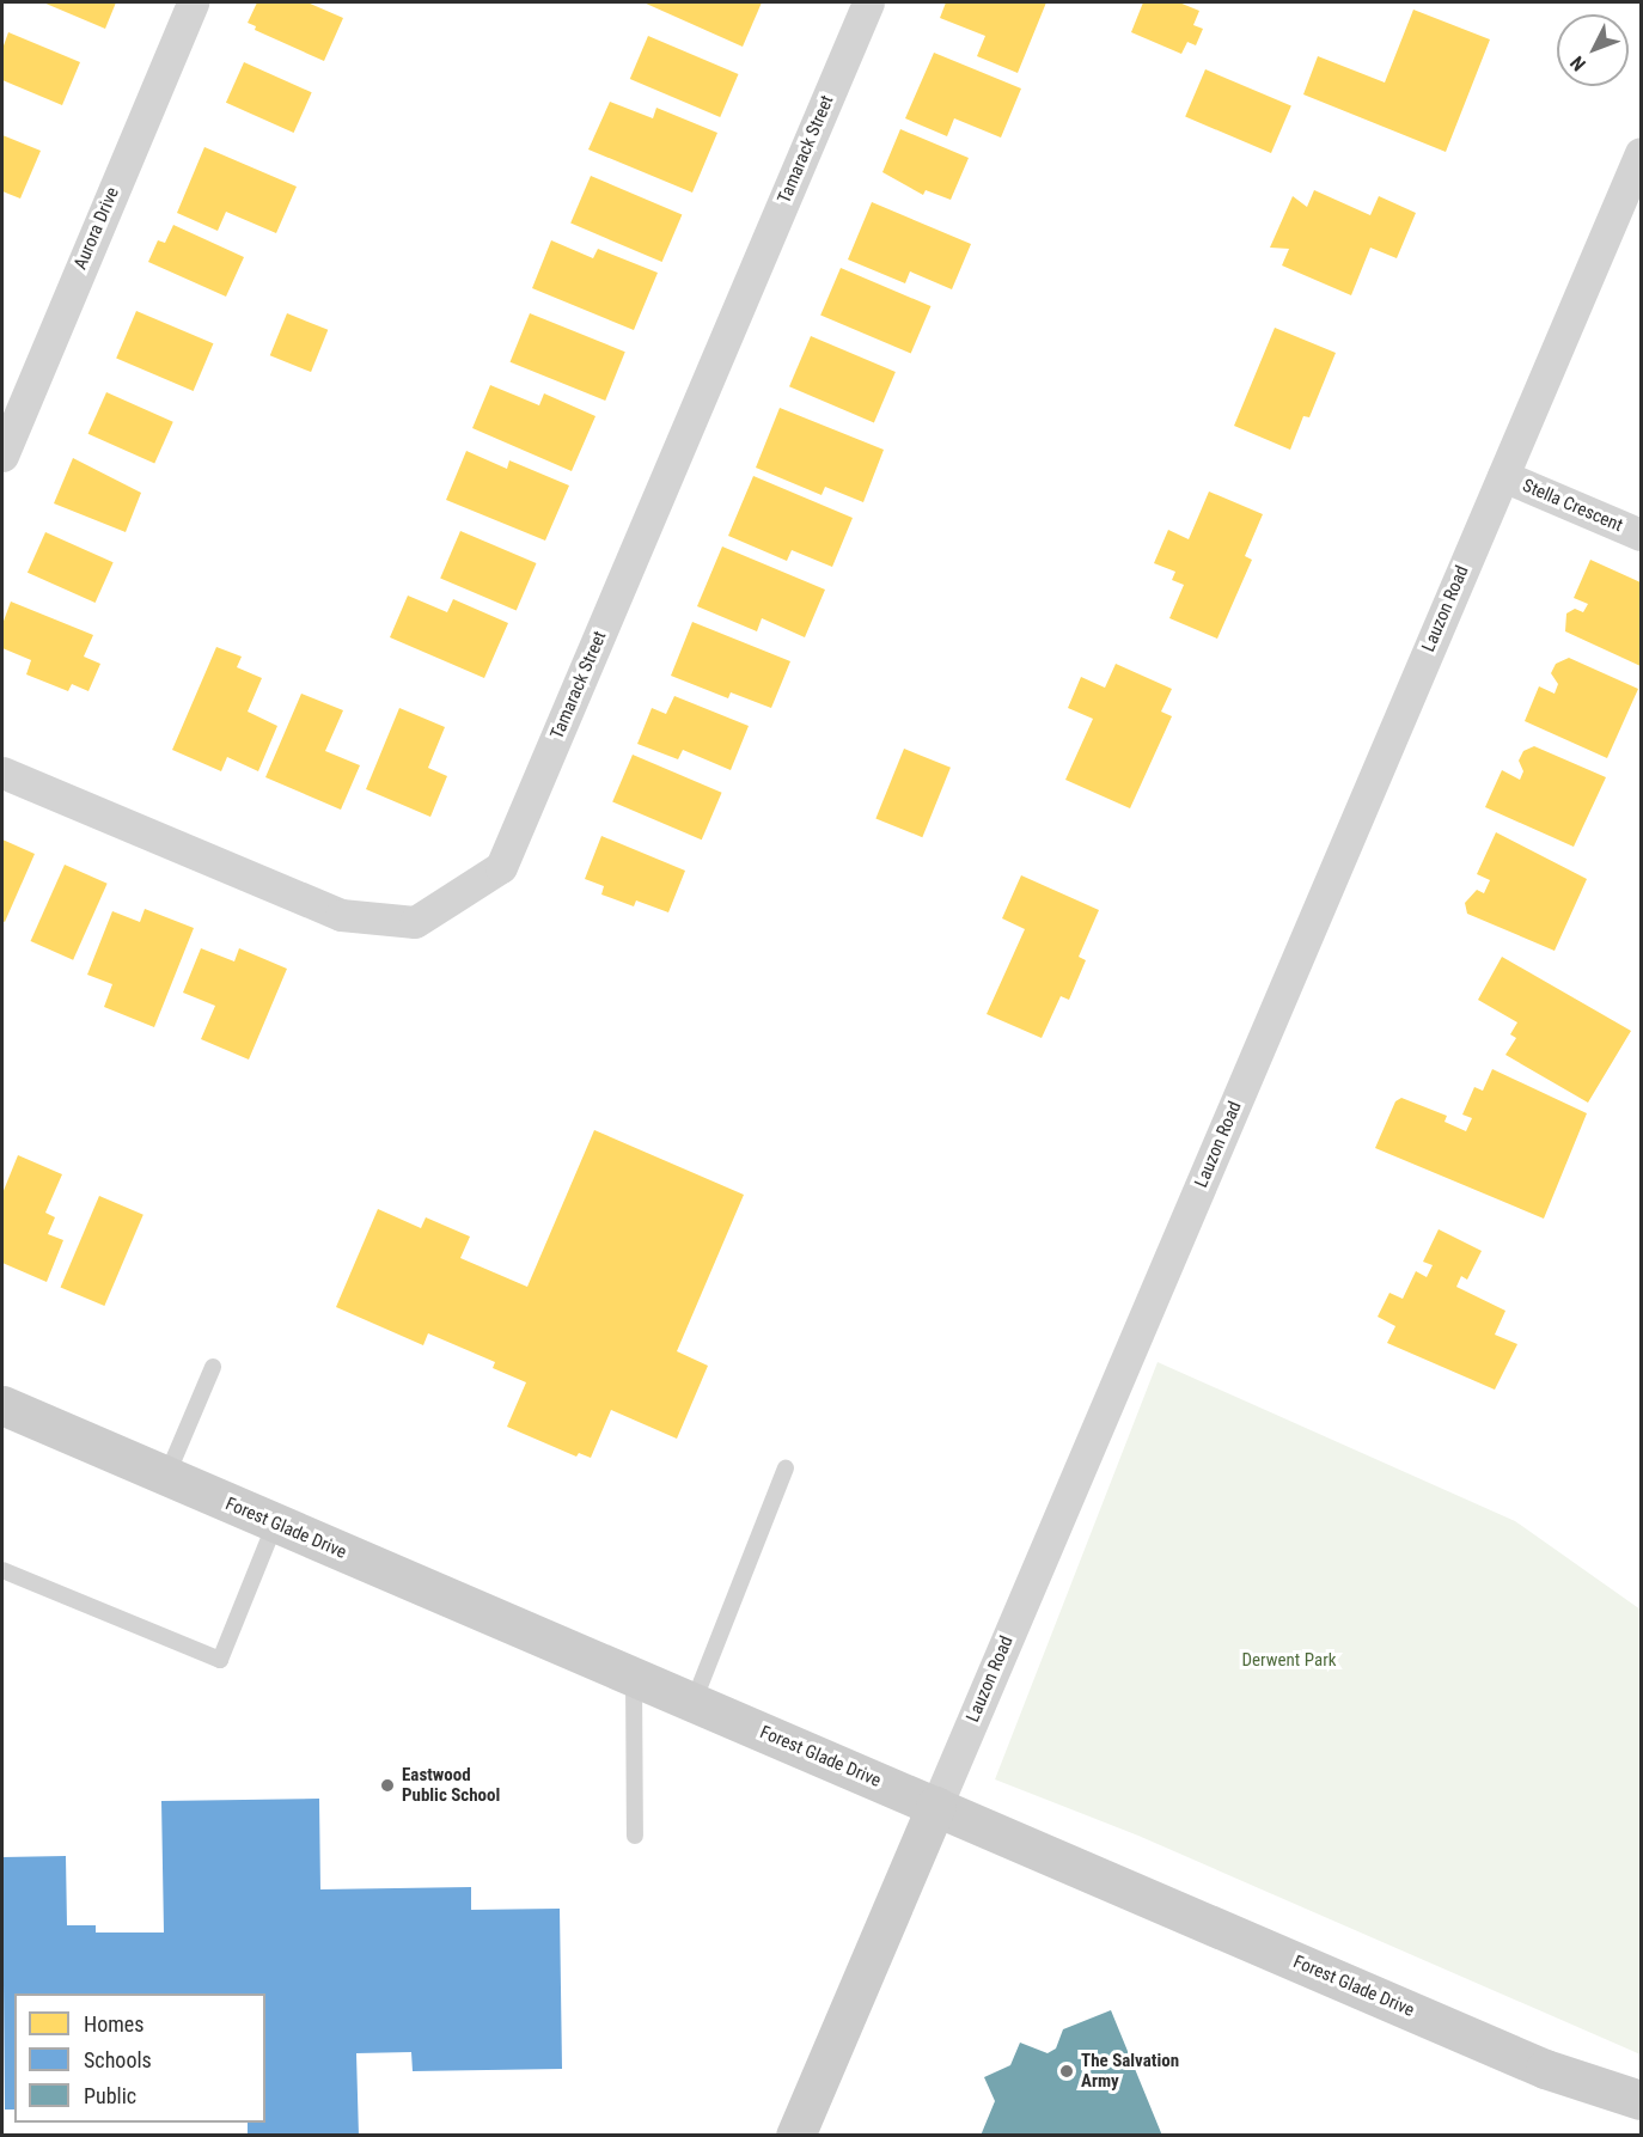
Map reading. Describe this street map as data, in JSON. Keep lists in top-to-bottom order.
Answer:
{
  "streets": {
    "street": [
      "Tamarack Street",
      "Aurora Drive",
      "Stella Crescent",
      "Lauzon Road",
      "Forest Glade Drive"
    ]
  },
  "crossings": [
    ["Stella Crescent", "Lauzon Road"],
    ["Lauzon Road", "Forest Glade Drive"]
  ],
  "parks": ["Derwent Park"],
  "places": ["Eastwood Public School", "The Salvation Army"],
  "legend": ["Homes", "Schools", "Public"],
  "north": "bottom left"
}
